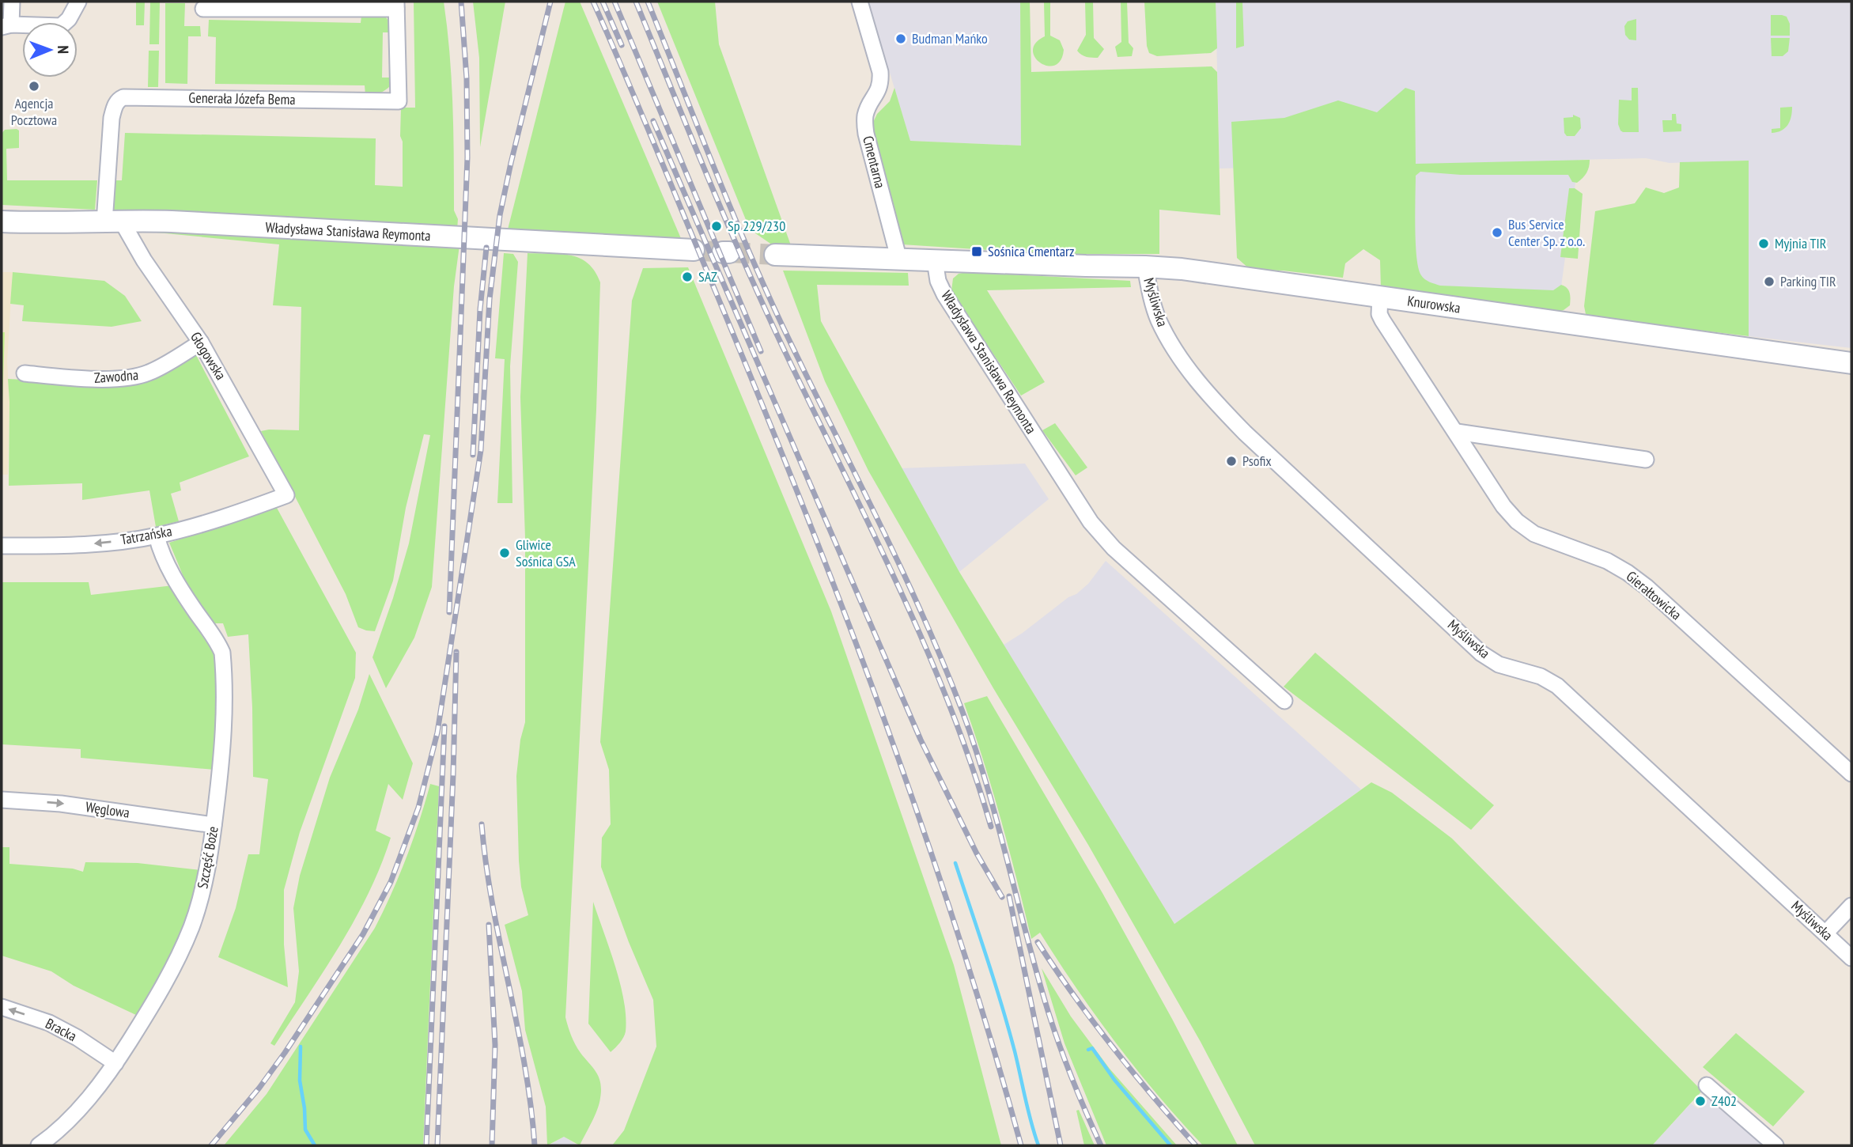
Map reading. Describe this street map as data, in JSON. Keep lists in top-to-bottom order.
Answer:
{
  "streets": {
    "street": [
      "Generała Józefa Bema",
      "Cmentarna",
      "Władysława Stanisława Reymonta",
      "Myśliwska",
      "Knurowska",
      "Głogowska",
      "Zawodna",
      "Tatrzańska",
      "Gierałtowicka",
      "Węglowa",
      "Szczęść Boże",
      "Bracka"
    ]
  },
  "crossings": [
    ["Generała Józefa Bema", "Władysława Stanisława Reymonta"],
    ["Generała Józefa Bema", "Głogowska"],
    ["Władysława Stanisława Reymonta", "Knurowska"],
    ["Władysława Stanisława Reymonta", "Głogowska"],
    ["Myśliwska", "Knurowska"],
    ["Knurowska", "Gierałtowicka"],
    ["Głogowska", "Zawodna"],
    ["Głogowska", "Tatrzańska"],
    ["Tatrzańska", "Szczęść Boże"],
    ["Węglowa", "Szczęść Boże"],
    ["Szczęść Boże", "Bracka"]
  ],
  "one_way": ["Tatrzańska", "Węglowa", "Bracka"],
  "places": {
    "other": [
      "Budman Mańko",
      "Agencja Pocztowa",
      "Sp 229/230",
      "Bus Service Center Sp. z o.o.",
      "Myjnia TIR",
      "SAZ",
      "Parking TIR",
      "Psofix",
      "Gliwice Sośnica GSA",
      "Z402"
    ],
    "transit": ["Sośnica Cmentarz"]
  },
  "north": "right"
}
